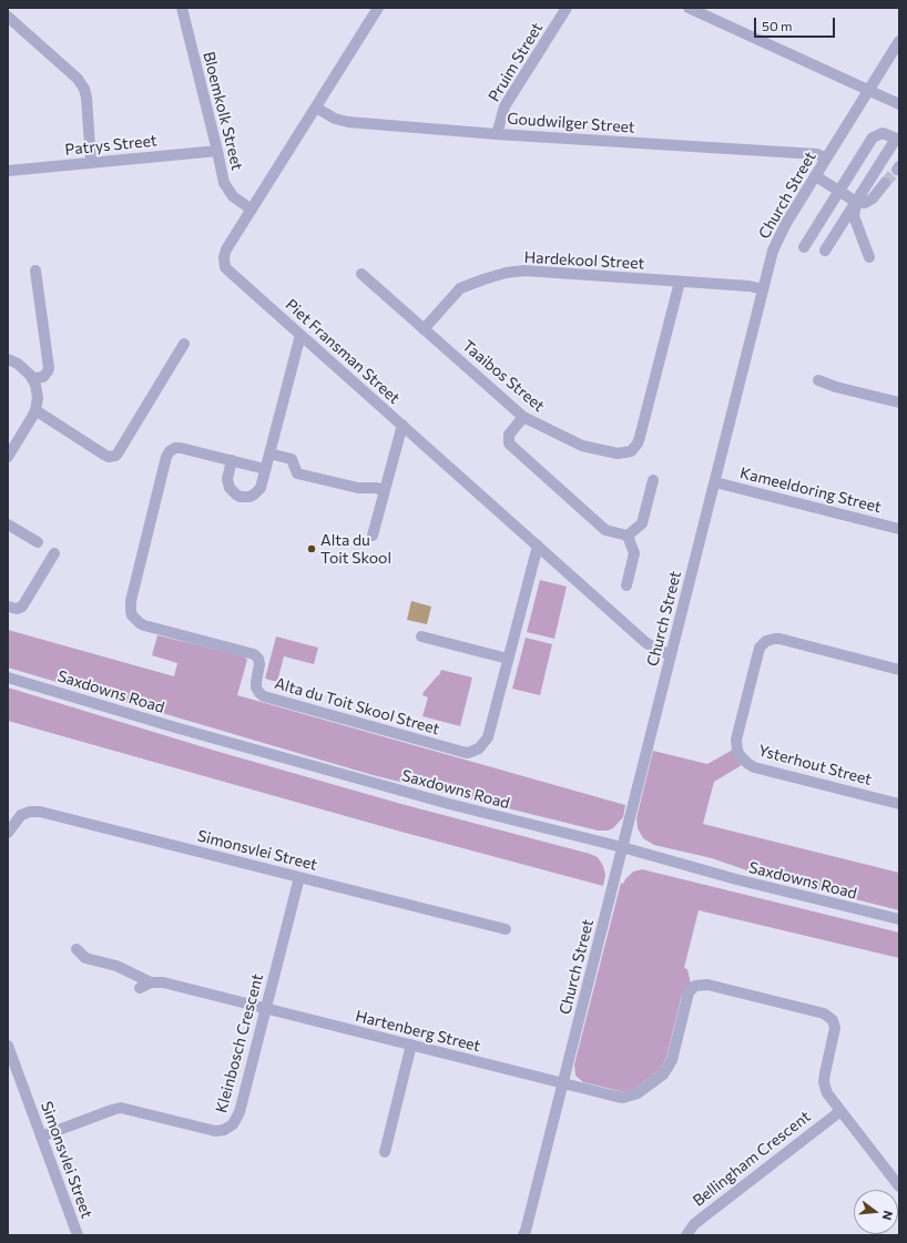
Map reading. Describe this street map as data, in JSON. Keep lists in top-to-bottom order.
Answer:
{
  "streets": {
    "street": [
      "Pruim Street",
      "Bloemkolk Street",
      "Goudwilger Street",
      "Patrys Street",
      "Church Street",
      "Hardekool Street",
      "Piet Fransman Street",
      "Taaibos Street",
      "Kameeldoring Street",
      "Saxdowns Road",
      "Alta du Toit Skool Street",
      "Ysterhout Street",
      "Simonsvlei Street",
      "Hartenberg Street",
      "Kleinbosch Crescent",
      "Bellingham Crescent"
    ]
  },
  "crossings": [
    ["Pruim Street", "Goudwilger Street"],
    ["Bloemkolk Street", "Patrys Street"],
    ["Bloemkolk Street", "Piet Fransman Street"],
    ["Goudwilger Street", "Church Street"],
    ["Goudwilger Street", "Piet Fransman Street"],
    ["Church Street", "Hardekool Street"],
    ["Church Street", "Piet Fransman Street"],
    ["Church Street", "Kameeldoring Street"],
    ["Church Street", "Saxdowns Road"],
    ["Church Street", "Hartenberg Street"],
    ["Hardekool Street", "Taaibos Street"],
    ["Piet Fransman Street", "Alta du Toit Skool Street"],
    ["Simonsvlei Street", "Kleinbosch Crescent"],
    ["Hartenberg Street", "Kleinbosch Crescent"],
    ["Hartenberg Street", "Bellingham Crescent"]
  ],
  "places": ["Alta du Toit Skool"],
  "scale_bar": "50 m",
  "north": "right"
}
